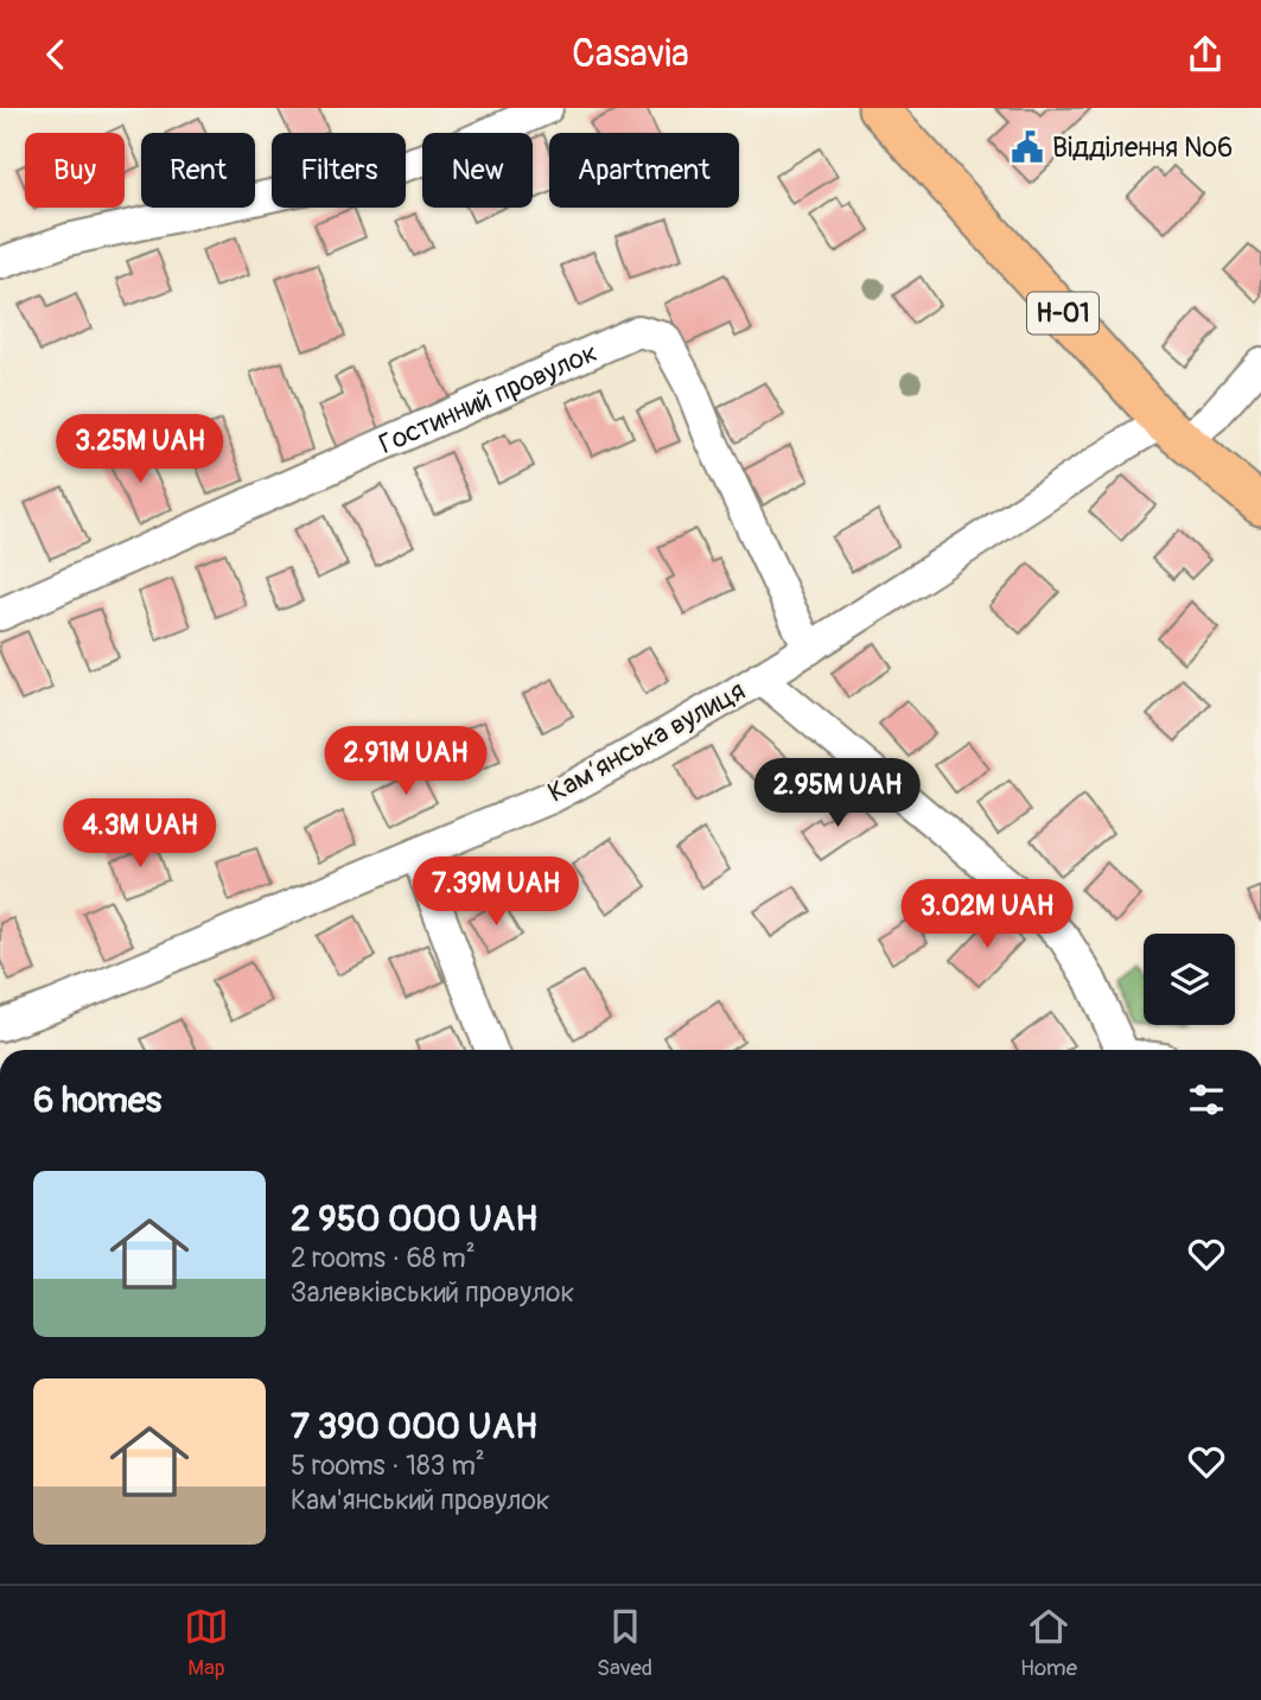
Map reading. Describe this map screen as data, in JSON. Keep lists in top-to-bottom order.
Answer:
{
  "streets": {
    "main road": ["Н-01"],
    "street": ["Гостинний провулок", "Камʼянська вулиця"]
  },
  "crossings": [
    ["Н-01", "Камʼянська вулиця"],
    ["Гостинний провулок", "Камʼянська вулиця"]
  ],
  "places": {
    "public building": ["Відділення №6"]
  },
  "page": {
    "header": "Casavia",
    "chip": [
      "Buy",
      "Rent",
      "Filters",
      "New",
      "Apartment"
    ],
    "price": [
      "3.25M UAH",
      "2.91M UAH",
      "2.95M UAH",
      "4.3M UAH",
      "7.39M UAH",
      "3.02M UAH"
    ],
    "heading": "6 homes",
    "list": [
      {
        "name": "2 950 000 UAH",
        "note": "2 rooms · 68 m² · Залевківський провулок"
      },
      {
        "name": "7 390 000 UAH",
        "note": "5 rooms · 183 m² · Кам'янський провулок"
      }
    ],
    "tabs": ["Map", "Saved", "Home"]
  }
}
